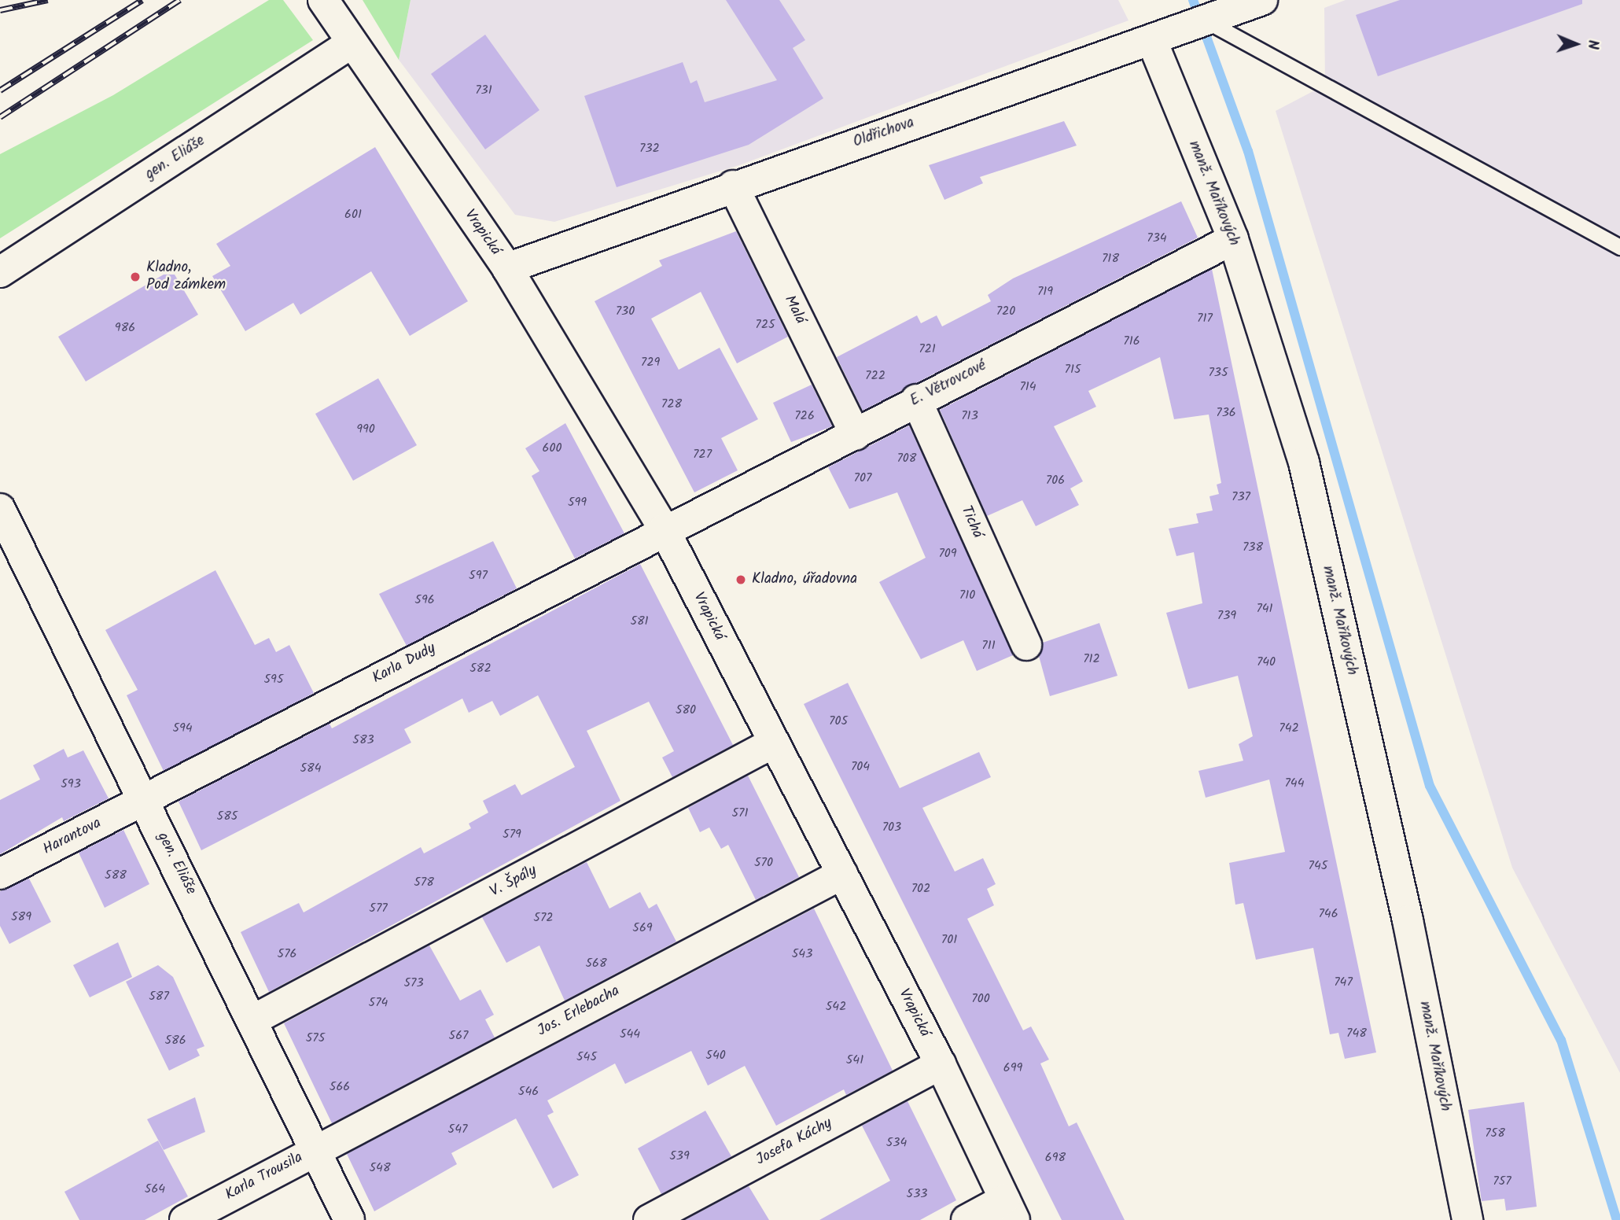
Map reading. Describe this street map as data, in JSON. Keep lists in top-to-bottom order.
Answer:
{
  "streets": {
    "street": [
      "Oldřichova",
      "gen. Eliáše",
      "manž. Maříkových",
      "Vrapická",
      "Malá",
      "E. Větrovcové",
      "Tichá",
      "Karla Dudy",
      "Harantova",
      "V. Špály",
      "Jos. Erlebacha",
      "Josefa Káchy",
      "Karla Trousila"
    ]
  },
  "crossings": [
    ["Oldřichova", "manž. Maříkových"],
    ["Oldřichova", "Vrapická"],
    ["Oldřichova", "Malá"],
    ["gen. Eliáše", "Vrapická"],
    ["gen. Eliáše", "Karla Dudy"],
    ["gen. Eliáše", "Harantova"],
    ["gen. Eliáše", "V. Špály"],
    ["gen. Eliáše", "Jos. Erlebacha"],
    ["gen. Eliáše", "Karla Trousila"],
    ["manž. Maříkových", "E. Větrovcové"],
    ["Vrapická", "E. Větrovcové"],
    ["Vrapická", "Karla Dudy"],
    ["Vrapická", "V. Špály"],
    ["Vrapická", "Jos. Erlebacha"],
    ["Vrapická", "Josefa Káchy"],
    ["Malá", "E. Větrovcové"],
    ["E. Větrovcové", "Tichá"],
    ["E. Větrovcové", "Karla Dudy"],
    ["Karla Dudy", "Harantova"],
    ["Jos. Erlebacha", "Karla Trousila"]
  ],
  "places": ["Kladno, Pod zámkem", "Kladno, úřadovna"],
  "house_numbers": [
    "731",
    "732",
    "601",
    "734",
    "718",
    "719",
    "730",
    "720",
    "717",
    "725",
    "986",
    "716",
    "721",
    "729",
    "715",
    "735",
    "722",
    "714",
    "728",
    "736",
    "726",
    "713",
    "990",
    "600",
    "727",
    "708",
    "707",
    "706",
    "737",
    "599",
    "738",
    "709",
    "597",
    "710",
    "596",
    "741",
    "739",
    "581",
    "711",
    "712",
    "740",
    "582",
    "595",
    "580",
    "705",
    "594",
    "742",
    "583",
    "704",
    "584",
    "744",
    "593",
    "571",
    "585",
    "703",
    "579",
    "570",
    "745",
    "588",
    "578",
    "702",
    "577",
    "746",
    "589",
    "572",
    "569",
    "701",
    "576",
    "543",
    "568",
    "747",
    "573",
    "587",
    "700",
    "574",
    "542",
    "748",
    "544",
    "567",
    "575",
    "586",
    "540",
    "545",
    "541",
    "699",
    "566",
    "546",
    "547",
    "758",
    "534",
    "539",
    "698",
    "548",
    "757",
    "564",
    "533"
  ],
  "north": "right"
}
